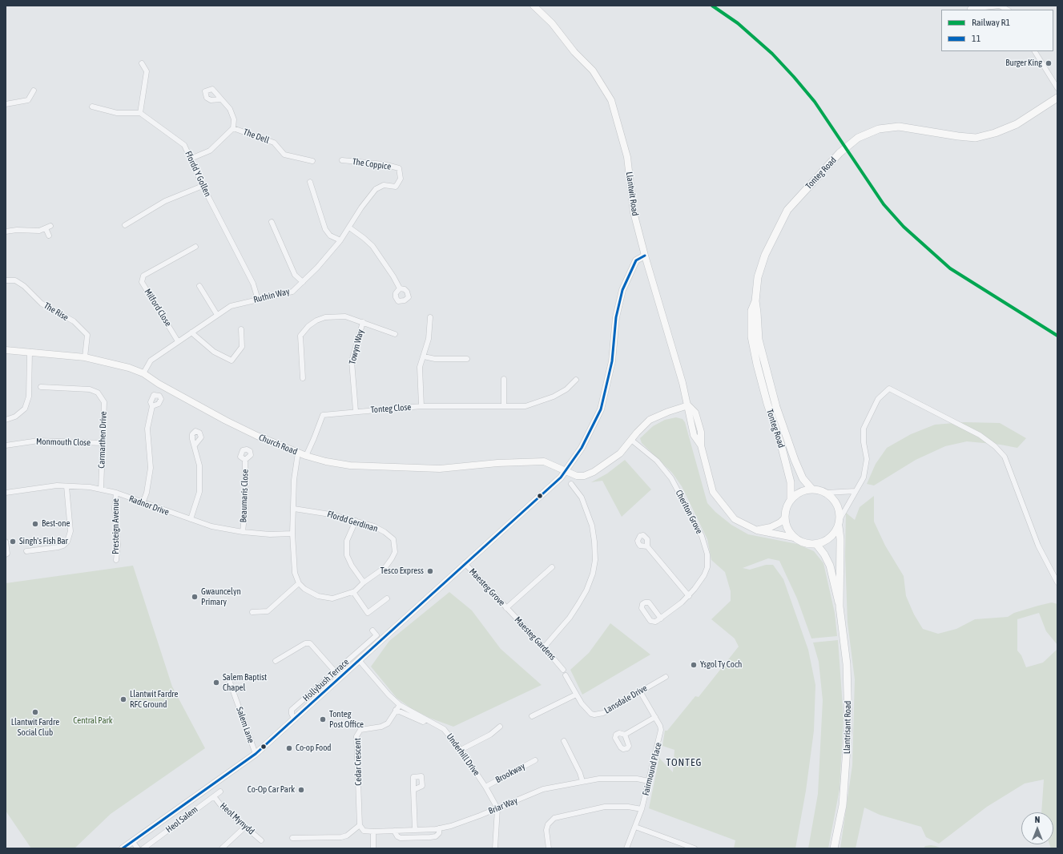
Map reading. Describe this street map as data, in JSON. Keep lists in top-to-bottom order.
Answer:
{
  "streets": {
    "main road": [
      "Tonteg Road",
      "Llantwit Road",
      "Church Road",
      "Llantrisant Road"
    ],
    "street": [
      "The Dell",
      "The Coppice",
      "Ffordd Y Gollen",
      "Ruthin Way",
      "Milford Close",
      "The Rise",
      "Towyn Way",
      "Tonteg Close",
      "Carmarthen Drive",
      "Monmouth Close",
      "Beaumaris Close",
      "Radnor Drive",
      "Cheriton Grove",
      "Ffordd Gerdinan",
      "Presteign Avenue",
      "Maesteg Grove",
      "Maesteg Gardens",
      "Hollybush Terrace",
      "Lansdale Drive",
      "Salem Lane",
      "Underhill Drive",
      "Cedar Crescent",
      "Fairmound Place",
      "Brookway",
      "Briar Way",
      "Heol Mynydd",
      "Heol Salem"
    ]
  },
  "crossings": [
    ["The Dell", "Ffordd Y Gollen"],
    ["The Coppice", "Ruthin Way"],
    ["Tonteg Road", "Llantrisant Road"],
    ["Ffordd Y Gollen", "Ruthin Way"],
    ["Ruthin Way", "Milford Close"],
    ["Ruthin Way", "Church Road"],
    ["The Rise", "Church Road"],
    ["Towyn Way", "Tonteg Close"],
    ["Tonteg Close", "Church Road"],
    ["Carmarthen Drive", "Monmouth Close"],
    ["Carmarthen Drive", "Radnor Drive"],
    ["Beaumaris Close", "Radnor Drive"],
    ["Radnor Drive", "Presteign Avenue"],
    ["Maesteg Grove", "Maesteg Gardens"],
    ["Lansdale Drive", "Fairmound Place"],
    ["Underhill Drive", "Cedar Crescent"],
    ["Underhill Drive", "Brookway"],
    ["Underhill Drive", "Briar Way"],
    ["Cedar Crescent", "Briar Way"],
    ["Fairmound Place", "Briar Way"],
    ["Heol Mynydd", "Heol Salem"]
  ],
  "districts": ["TONTEG"],
  "parks": ["Central Park"],
  "places": [
    "Burger King",
    "Best-one",
    "Singh's Fish Bar",
    "Tesco Express",
    "Gwauncelyn Primary",
    "Ysgol Ty Coch",
    "Salem Baptist Chapel",
    "Llantwit Fardre RFC Ground",
    "Llantwit Fardre Social Club",
    "Tonteg Post Office",
    "Co-op Food",
    "Co-Op Car Park"
  ],
  "lines": ["rail line R1", "transit line 11"],
  "legend": ["Railway R1", "11"],
  "north": "top"
}
